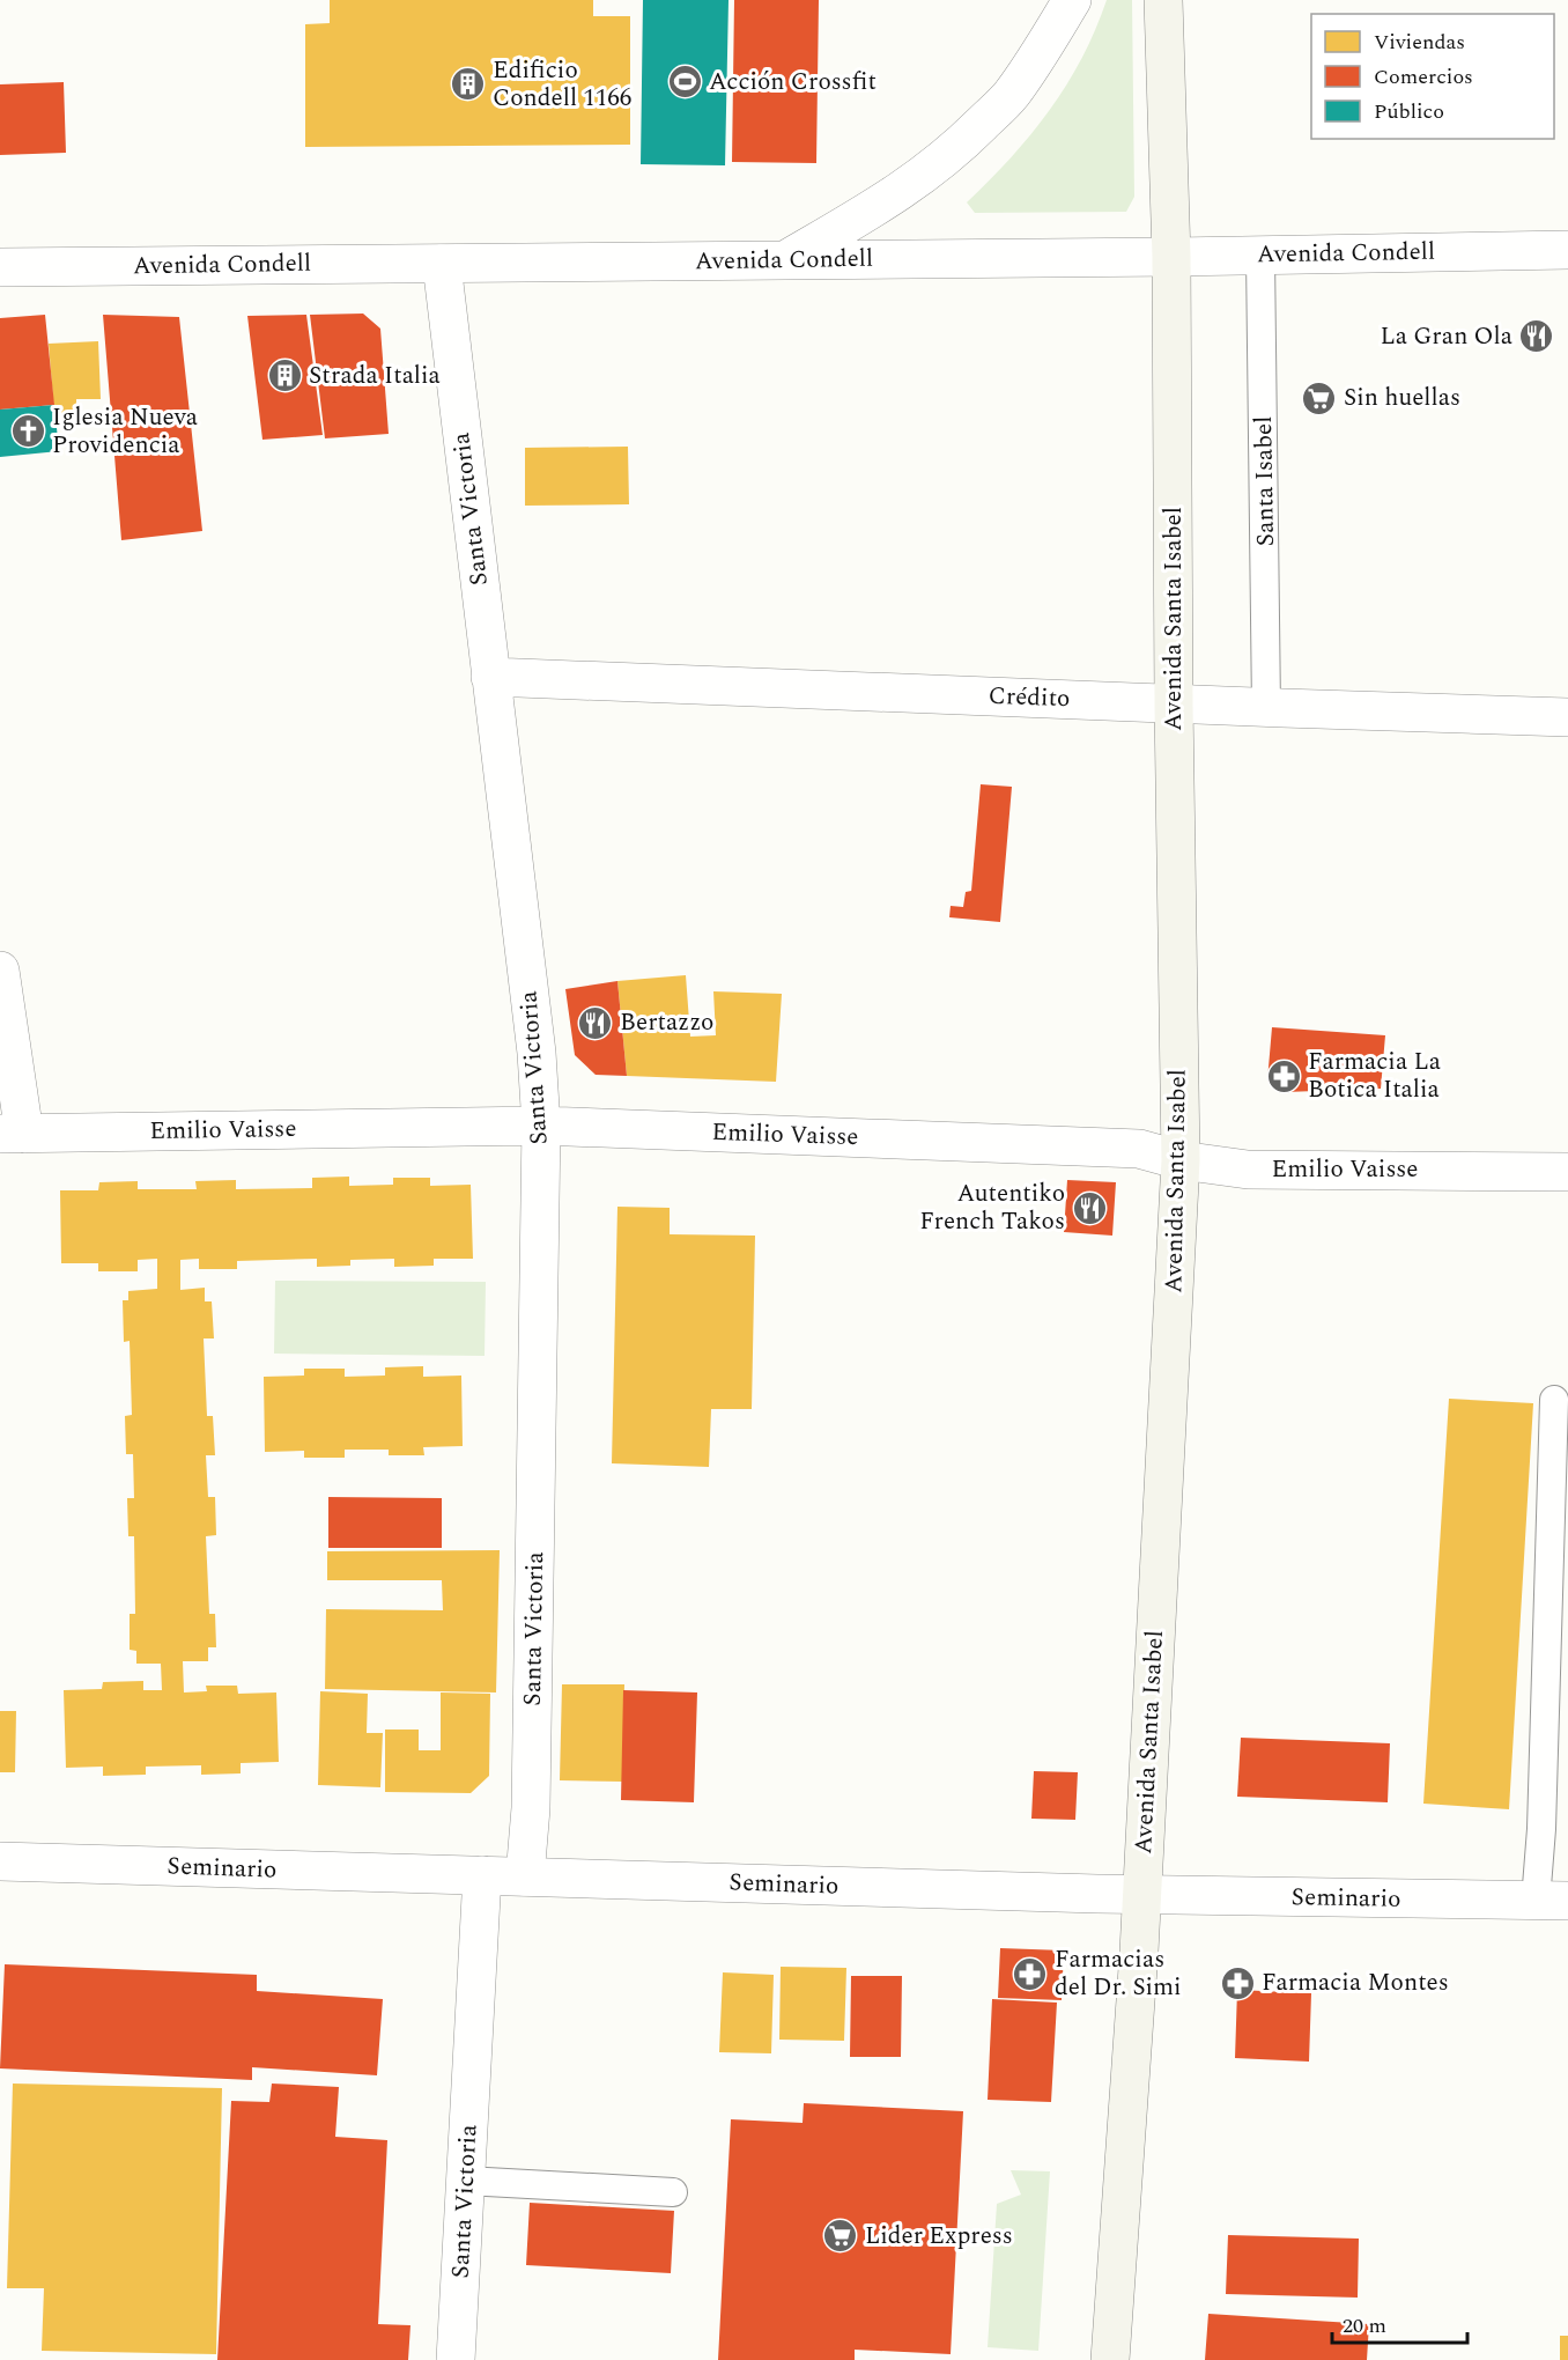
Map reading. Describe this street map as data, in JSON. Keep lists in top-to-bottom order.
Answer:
{
  "streets": {
    "main road": ["Avenida Santa Isabel"],
    "street": [
      "Avenida Condell",
      "Santa Victoria",
      "Crédito",
      "Emilio Vaisse",
      "Seminario"
    ],
    "lane": ["Santa Isabel"]
  },
  "crossings": [
    ["Avenida Condell", "Santa Isabel"],
    ["Avenida Condell", "Santa Victoria"],
    ["Avenida Condell", "Avenida Santa Isabel"],
    ["Santa Isabel", "Crédito"],
    ["Santa Victoria", "Crédito"],
    ["Santa Victoria", "Emilio Vaisse"],
    ["Santa Victoria", "Seminario"],
    ["Avenida Santa Isabel", "Crédito"],
    ["Avenida Santa Isabel", "Emilio Vaisse"],
    ["Avenida Santa Isabel", "Seminario"]
  ],
  "places": {
    "sports": ["Acción Crossfit"],
    "building": ["Edificio Condell 1166", "Strada Italia"],
    "restaurant": ["La Gran Ola", "Bertazzo", "Autentiko French Takos"],
    "supermarket": ["Sin huellas", "Lider Express"],
    "church": ["Iglesia Nueva Providencia"],
    "pharmacy": ["Farmacia La Botica Italia", "Farmacias del Dr. Simi", "Farmacia Montes"]
  },
  "legend": ["Viviendas", "Comercios", "Público"],
  "scale_bar": "20 m"
}
